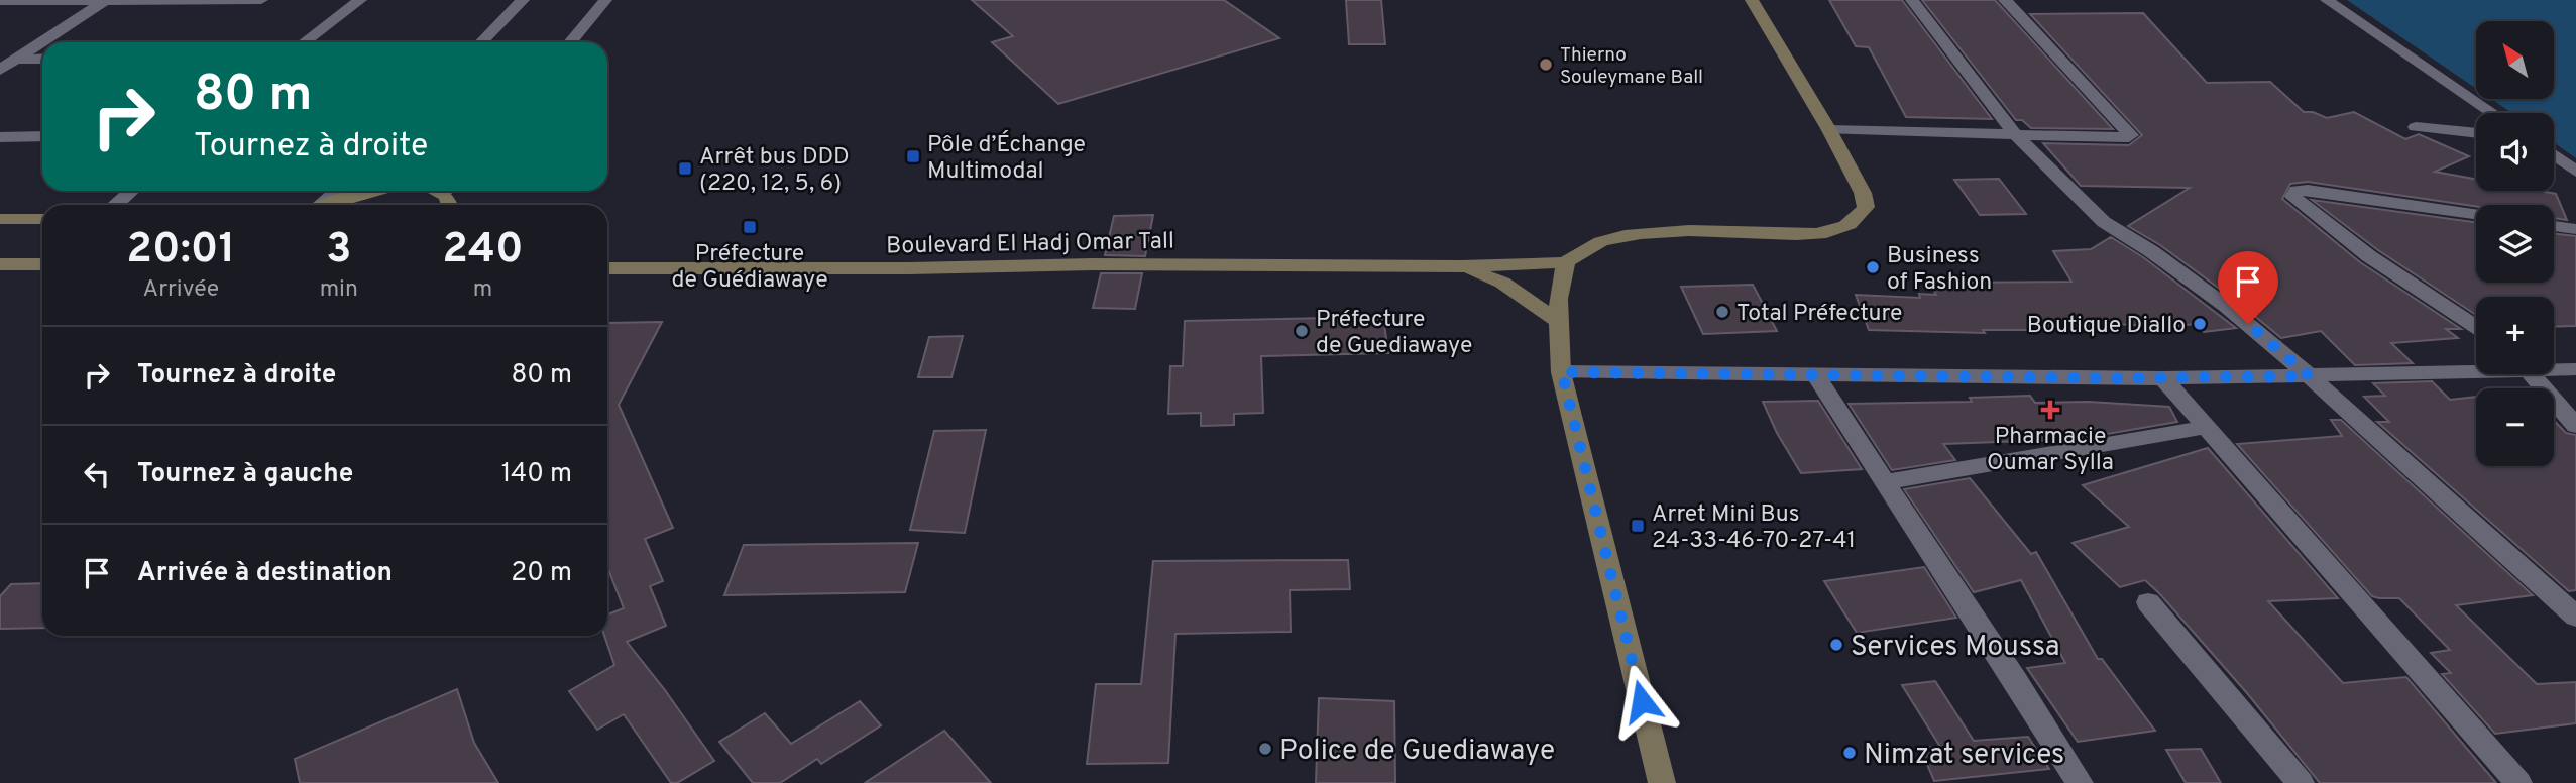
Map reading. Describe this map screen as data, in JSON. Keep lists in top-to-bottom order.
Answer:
{
  "streets": {
    "main road": ["Boulevard El Hadj Omar Tall"]
  },
  "places": {
    "other": [
      "Thierno Souleymane Ball",
      "Business of Fashion",
      "Total Préfecture",
      "Boutique Diallo",
      "Préfecture de Guediawaye",
      "Services Moussa",
      "Police de Guediawaye",
      "Nimzat services"
    ],
    "transit": [
      "Pôle d’Échange Multimodal",
      "Arrêt bus DDD (220, 12, 5, 6)",
      "Préfecture de Guédiawaye",
      "Arret Mini Bus 24-33-46-70-27-41"
    ],
    "health": ["Pharmacie Oumar Sylla"]
  },
  "north": "top left",
  "page": {
    "map_buttons": ["+", "−"],
    "turn": ["80 m", "Tournez à droite"],
    "eta": [
      "20:01",
      "Arrivée",
      "3",
      "min",
      "240",
      "m"
    ],
    "list": [
      {
        "name": "Tournez à droite",
        "value": "80 m"
      },
      {
        "name": "Tournez à gauche",
        "value": "140 m"
      },
      {
        "name": "Arrivée à destination",
        "value": "20 m"
      }
    ]
  }
}
